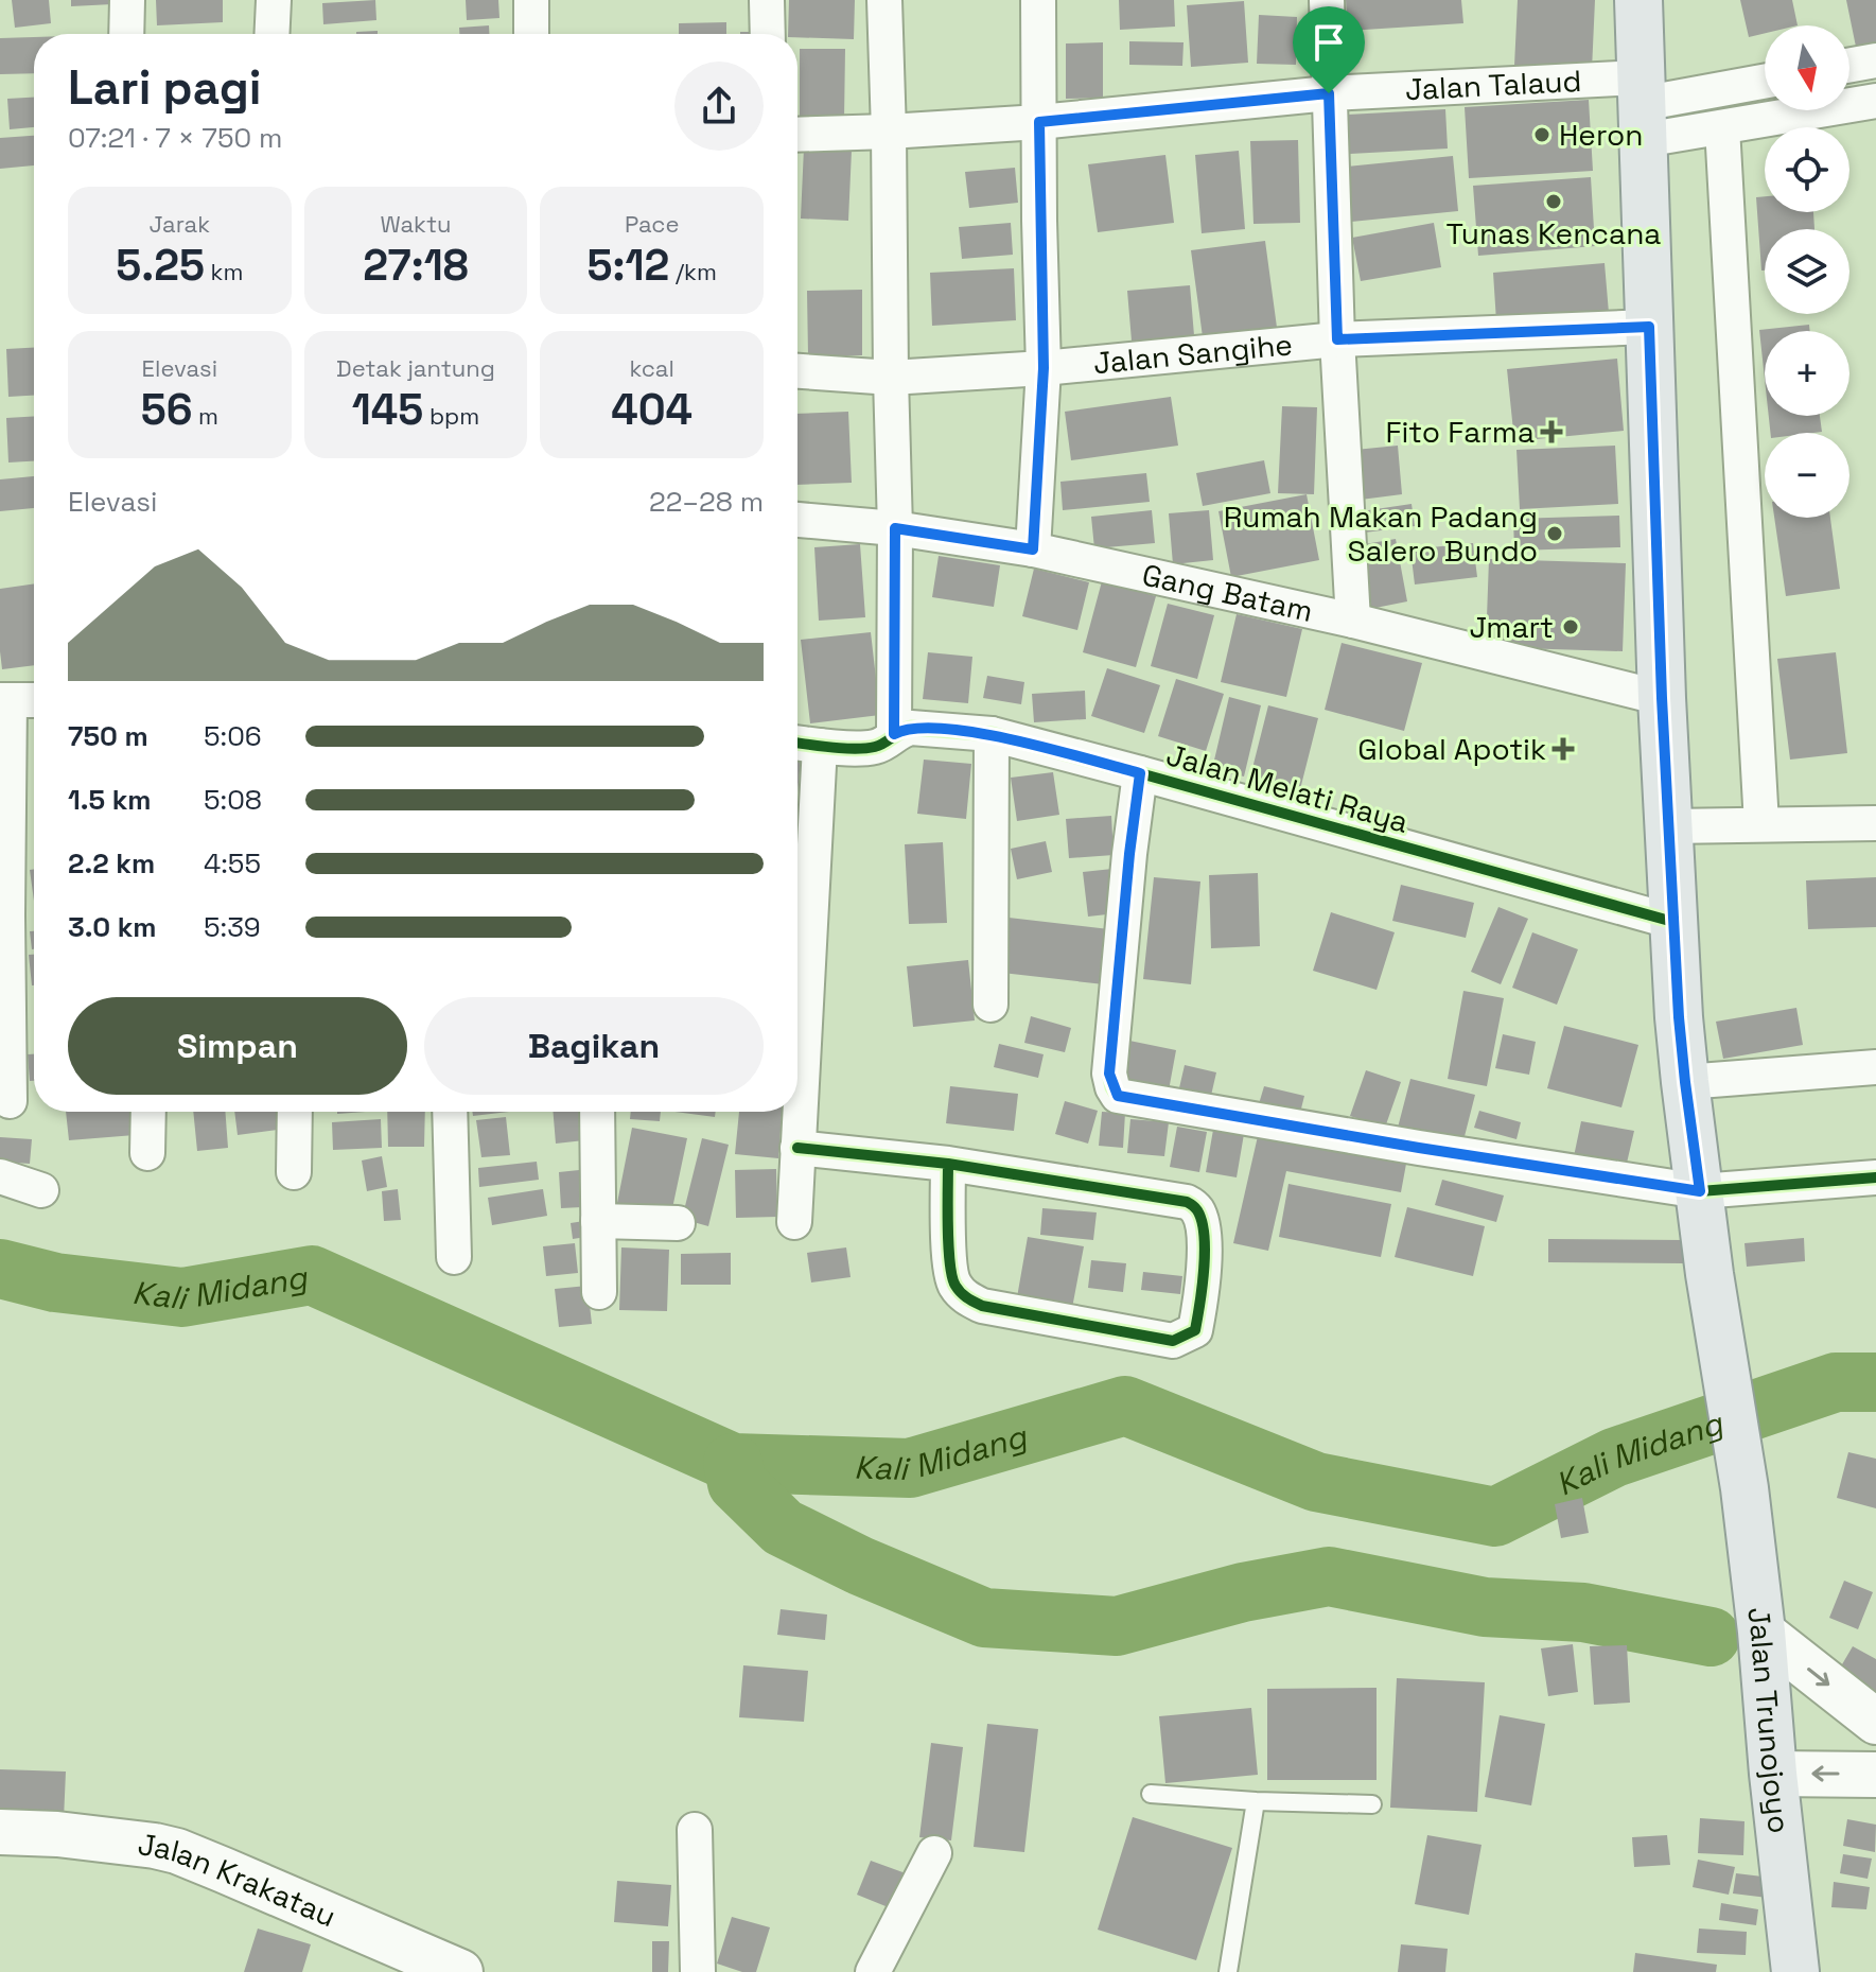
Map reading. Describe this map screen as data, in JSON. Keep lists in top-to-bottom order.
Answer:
{
  "streets": {
    "main road": ["Jalan Trunojoyo"],
    "street": [
      "Jalan Talaud",
      "Jalan Sangihe",
      "Gang Batam",
      "Jalan Melati Raya",
      "Jalan Krakatau"
    ]
  },
  "crossings": [
    ["Jalan Talaud", "Jalan Trunojoyo"],
    ["Jalan Sangihe", "Jalan Trunojoyo"],
    ["Gang Batam", "Jalan Trunojoyo"],
    ["Jalan Melati Raya", "Jalan Trunojoyo"]
  ],
  "water": ["Kali Midang"],
  "places": {
    "other": [
      "Heron",
      "Tunas Kencana",
      "Rumah Makan Padang Salero Bundo",
      "Jmart"
    ],
    "health": ["Fito Farma", "Global Apotik"]
  },
  "north": "bottom",
  "page": {
    "map_buttons": ["+", "−"],
    "heading": ["Lari pagi", "07:21 · 7 × 750 m"],
    "stats": [
      ["Jarak", "5.25 km"],
      ["Waktu", "27:18"],
      ["Pace", "5:12 /km"],
      ["Elevasi", "56 m"],
      ["Detak jantung", "145 bpm"],
      ["kcal", "404"]
    ],
    "chart": ["Elevasi", "22–28 m"],
    "list": [
      {
        "name": "750 m",
        "note": "5:06"
      },
      {
        "name": "1.5 km",
        "note": "5:08"
      },
      {
        "name": "2.2 km",
        "note": "4:55"
      },
      {
        "name": "3.0 km",
        "note": "5:39"
      }
    ],
    "buttons": ["Simpan", "Bagikan"]
  }
}
